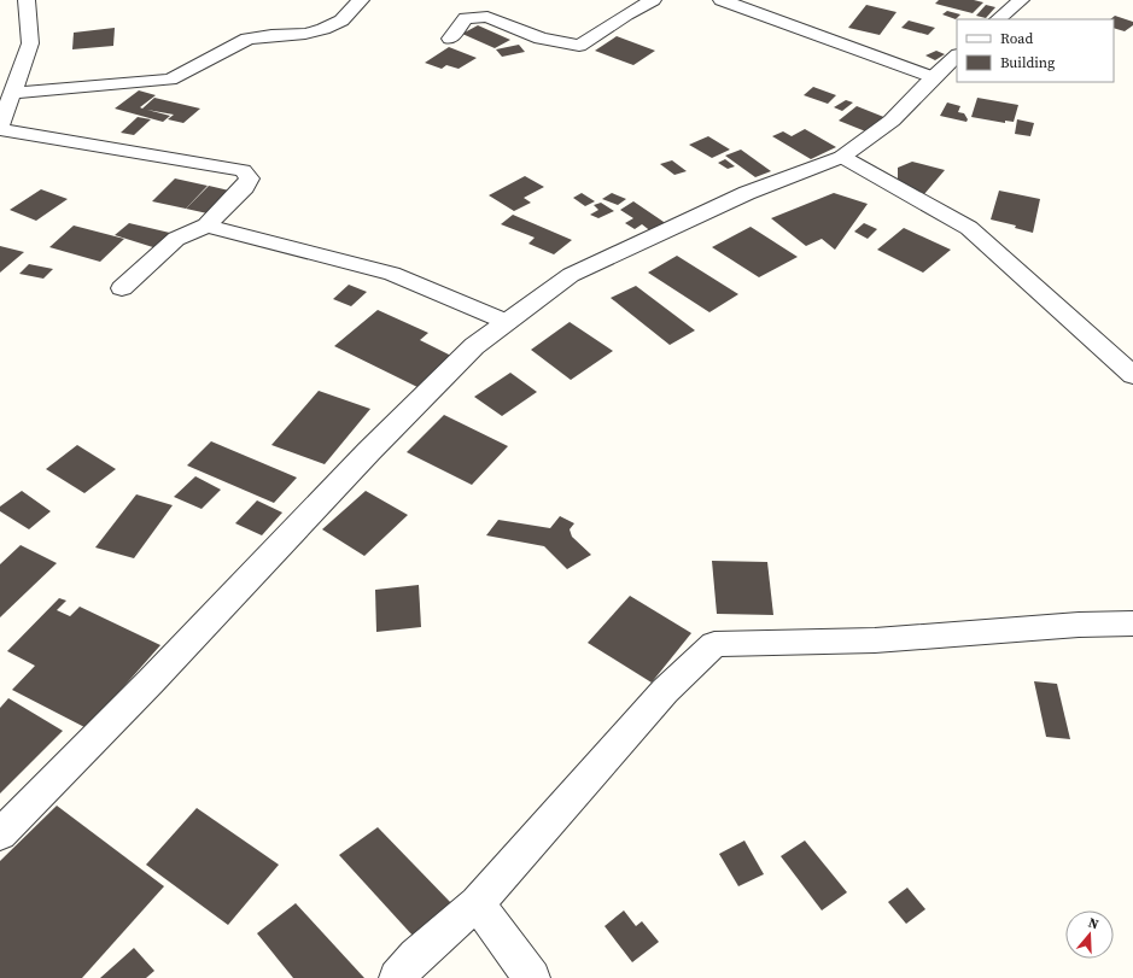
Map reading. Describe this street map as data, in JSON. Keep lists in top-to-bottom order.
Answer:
{
  "legend": ["Road", "Building"],
  "north": "top"
}
